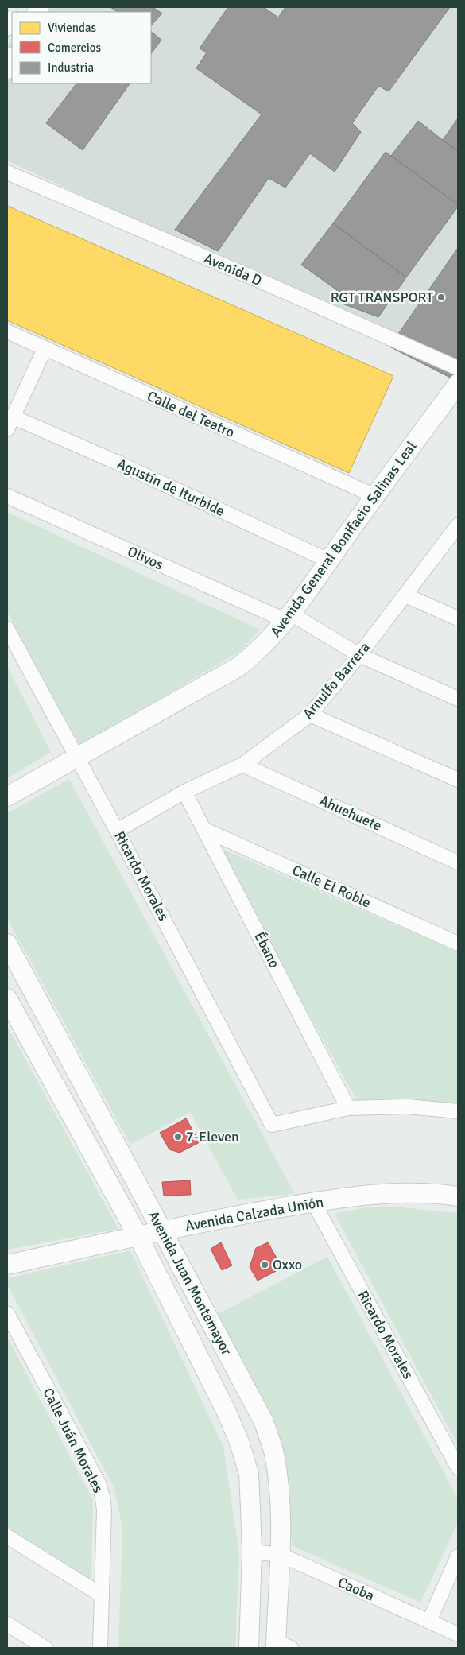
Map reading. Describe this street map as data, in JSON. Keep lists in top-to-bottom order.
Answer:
{
  "streets": {
    "street": [
      "Avenida D",
      "Calle del Teatro",
      "Agustín de Iturbide",
      "Avenida General Bonifacio Salinas Leal",
      "Olivos",
      "Arnulfo Barrera",
      "Ahuehuete",
      "Ricardo Morales",
      "Calle El Roble",
      "Ébano",
      "Avenida Calzada Unión",
      "Avenida Juan Montemayor",
      "Calle Juán Morales",
      "Caoba"
    ]
  },
  "crossings": [
    ["Calle del Teatro", "Avenida General Bonifacio Salinas Leal"],
    ["Agustín de Iturbide", "Avenida General Bonifacio Salinas Leal"],
    ["Avenida General Bonifacio Salinas Leal", "Olivos"],
    ["Avenida General Bonifacio Salinas Leal", "Ricardo Morales"],
    ["Olivos", "Arnulfo Barrera"],
    ["Arnulfo Barrera", "Ahuehuete"],
    ["Arnulfo Barrera", "Ricardo Morales"],
    ["Arnulfo Barrera", "Ébano"],
    ["Ricardo Morales", "Ébano"],
    ["Ricardo Morales", "Avenida Calzada Unión"],
    ["Calle El Roble", "Ébano"],
    ["Avenida Calzada Unión", "Avenida Juan Montemayor"],
    ["Avenida Juan Montemayor", "Caoba"]
  ],
  "places": ["RGT TRANSPORT", "7-Eleven", "Oxxo"],
  "legend": ["Viviendas", "Comercios", "Industria"]
}
